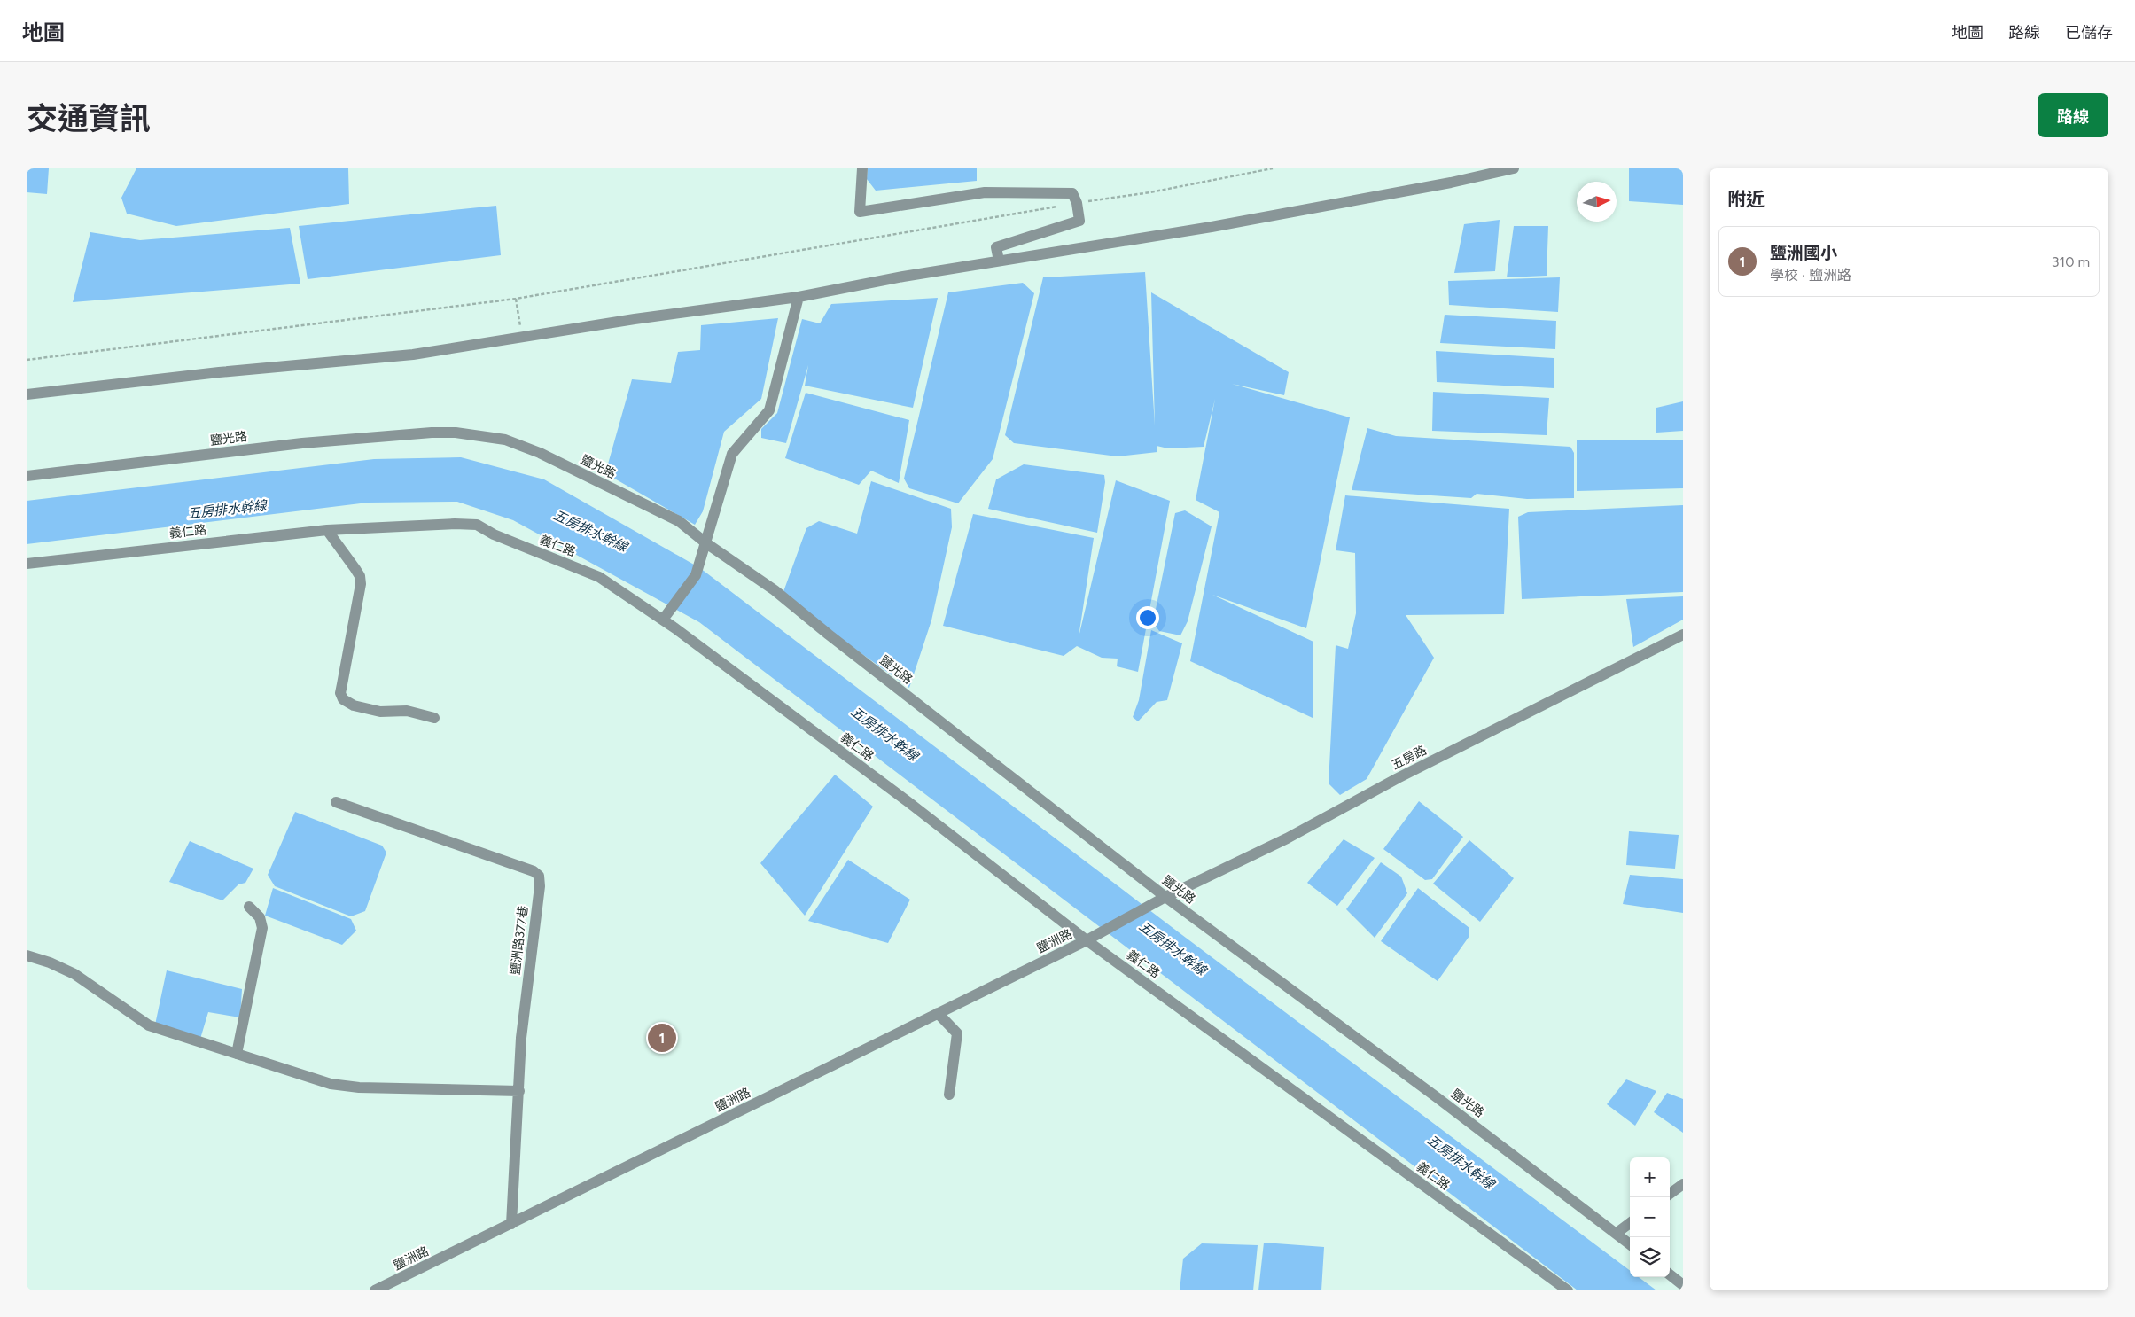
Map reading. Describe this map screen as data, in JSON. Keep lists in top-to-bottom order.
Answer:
{
  "streets": {
    "street": [
      "鹽光路",
      "義仁路",
      "五房路",
      "鹽洲路377巷",
      "鹽洲路"
    ]
  },
  "crossings": [
    ["鹽光路", "五房路"],
    ["義仁路", "鹽洲路"],
    ["五房路", "鹽洲路"],
    ["鹽洲路377巷", "鹽洲路"]
  ],
  "water": ["五房排水幹線"],
  "north": "right",
  "page": {
    "header": "地圖",
    "nav": ["地圖", "路線", "已儲存"],
    "title": "交通資訊",
    "buttons": "路線",
    "heading": "附近",
    "list": [
      {
        "mark": "1",
        "name": "鹽洲國小",
        "note": "學校 · 鹽洲路",
        "value": "310 m"
      }
    ],
    "pins": "1",
    "map_buttons": ["+", "−"]
  }
}
